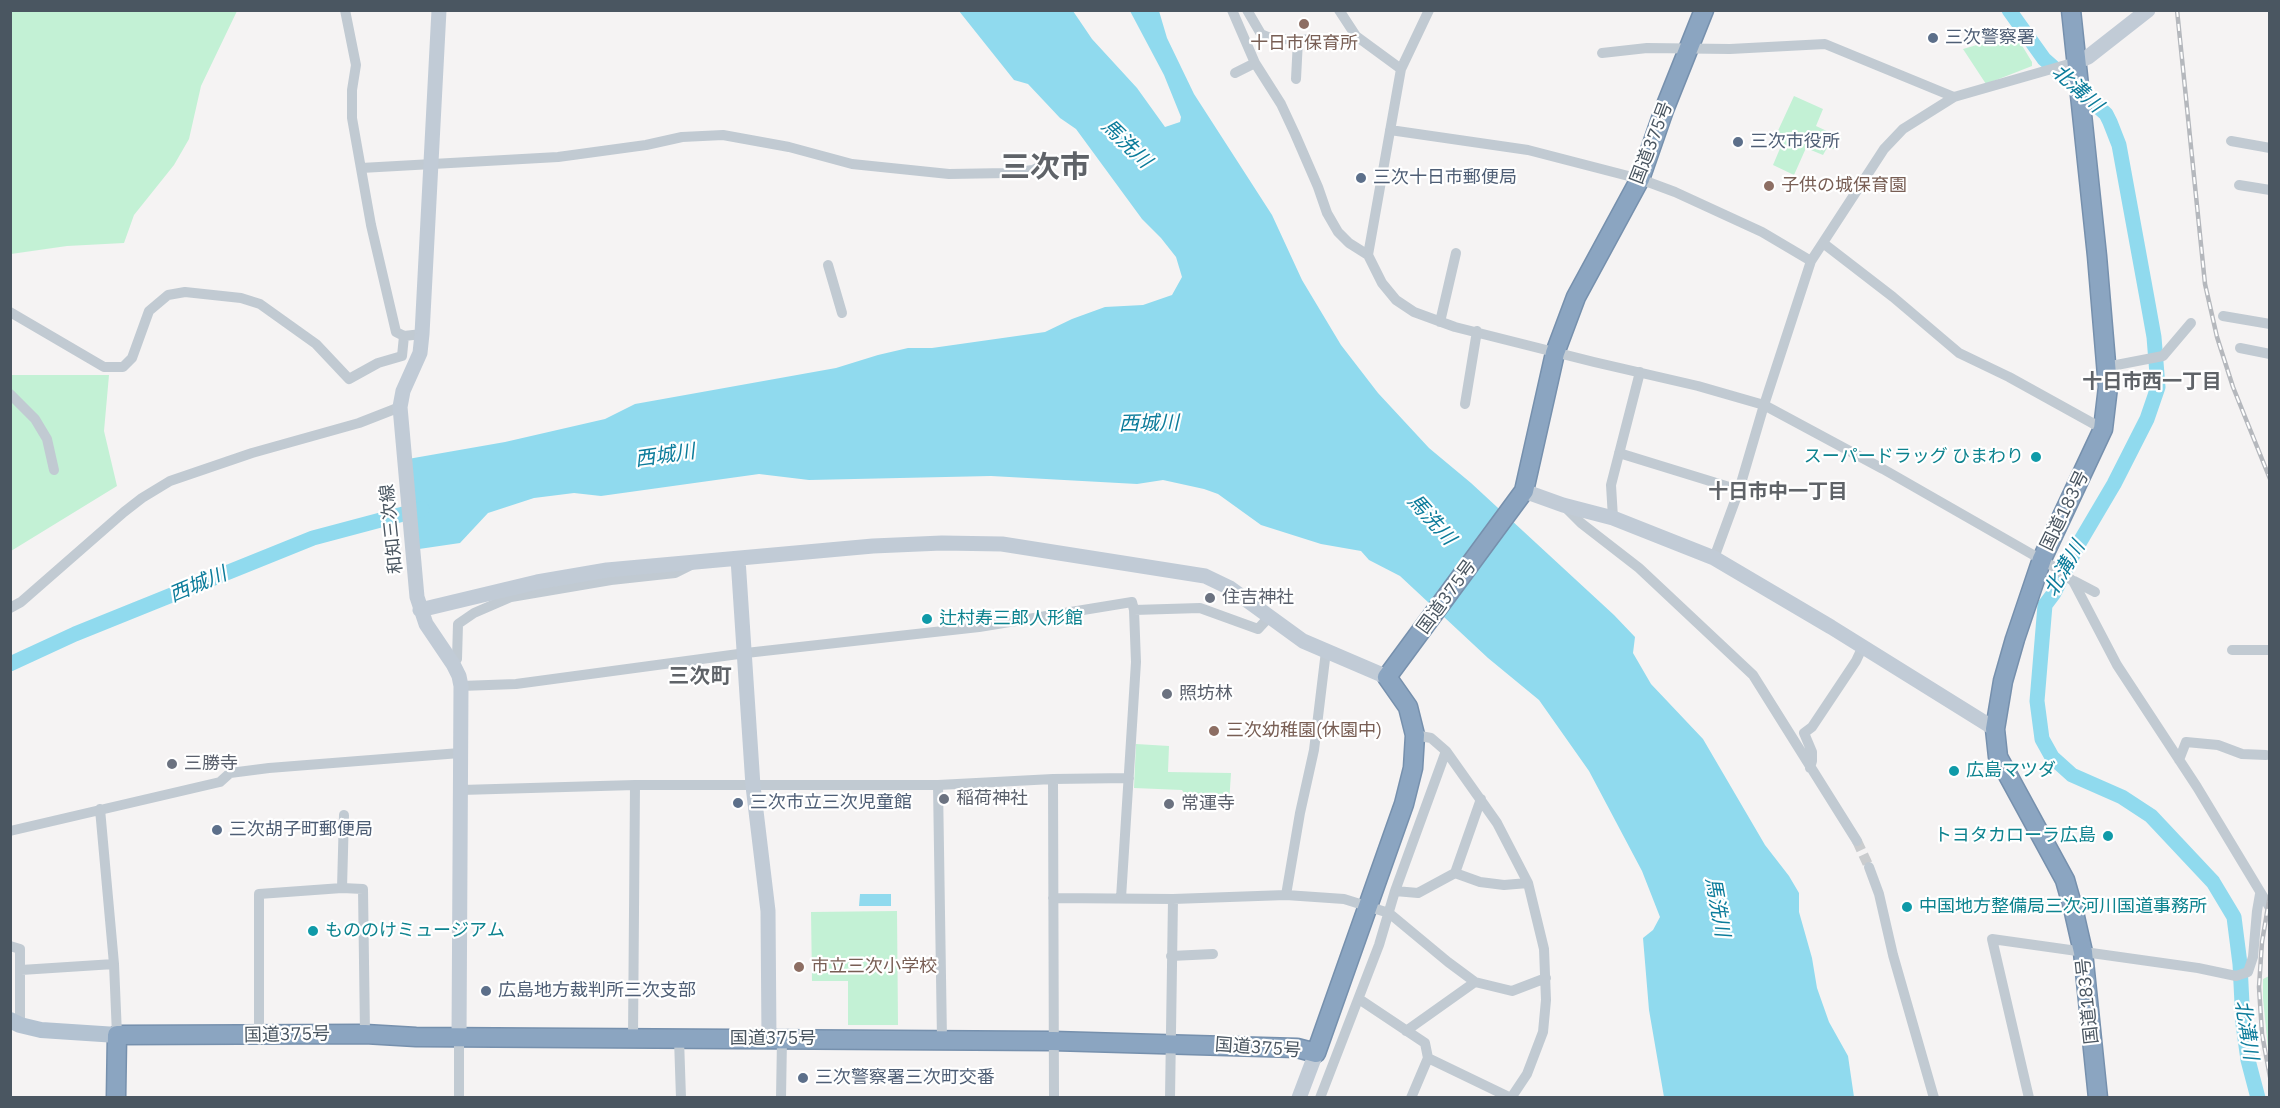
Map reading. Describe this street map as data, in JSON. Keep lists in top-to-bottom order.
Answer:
{
  "streets": {
    "highway": ["国道375号", "国道183号"],
    "street": ["和知三次線"]
  },
  "crossings": [
    ["国道375号", "和知三次線"]
  ],
  "districts": [
    "三次市",
    "十日市西一丁目",
    "十日市中一丁目",
    "三次町"
  ],
  "water": ["北溝川", "馬洗川", "西城川"],
  "places": [
    "十日市保育所",
    "三次警察署",
    "三次市役所",
    "三次十日市郵便局",
    "子供の城保育園",
    "スーパードラッグ ひまわり",
    "住吉神社",
    "辻村寿三郎人形館",
    "照坊林",
    "三次幼稚園(休園中)",
    "三勝寺",
    "広島マツダ",
    "稲荷神社",
    "三次市立三次児童館",
    "常運寺",
    "三次胡子町郵便局",
    "トヨタカローラ広島",
    "中国地方整備局三次河川国道事務所",
    "もののけミュージアム",
    "市立三次小学校",
    "広島地方裁判所三次支部",
    "三次警察署三次町交番"
  ]
}
